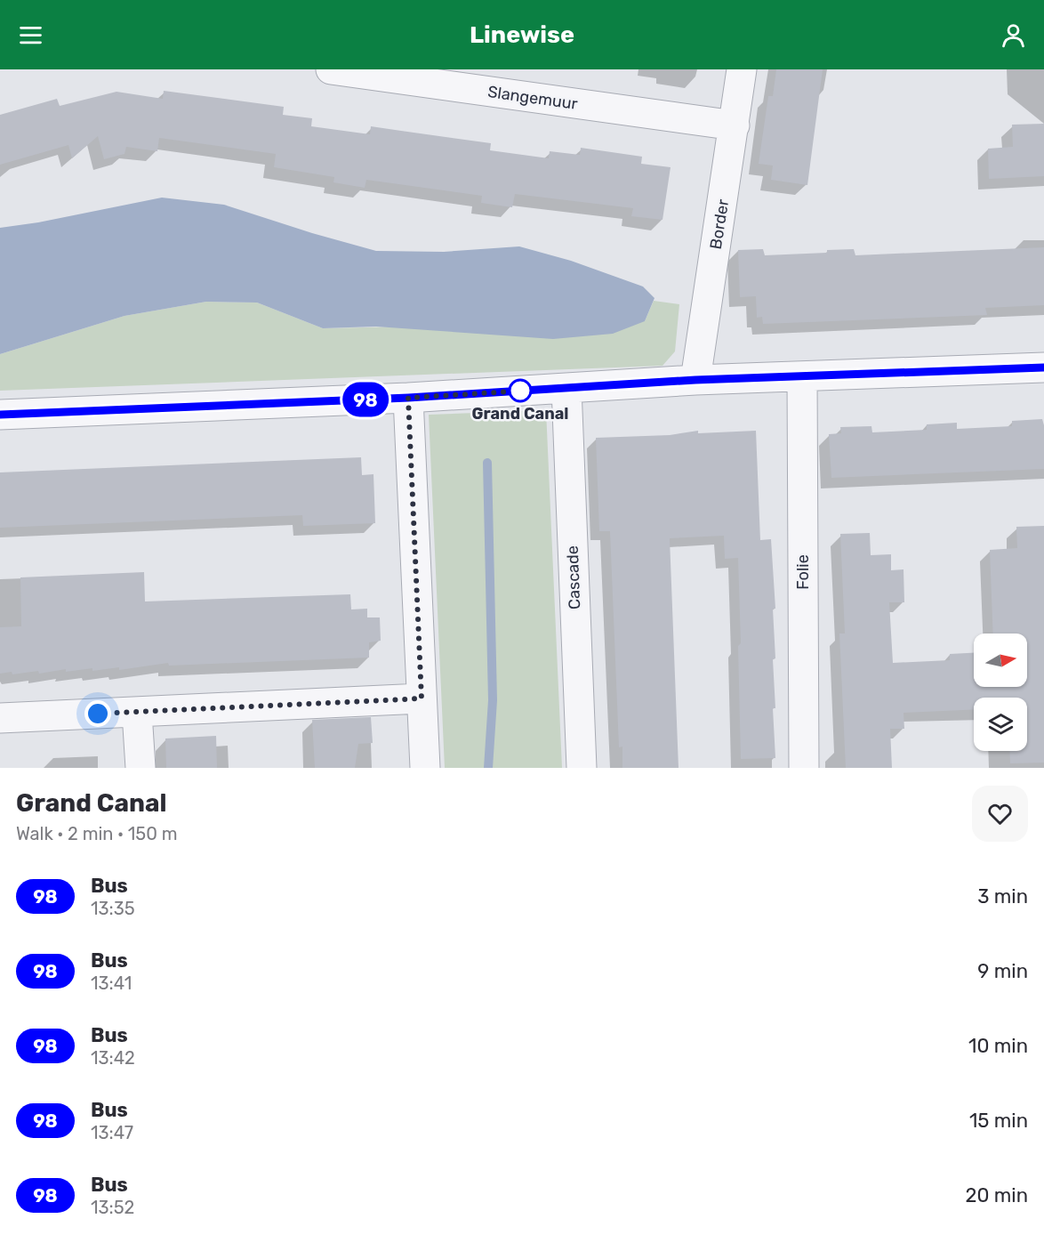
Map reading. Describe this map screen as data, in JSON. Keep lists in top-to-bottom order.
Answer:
{
  "streets": {
    "street": [
      "Slangemuur",
      "Border",
      "Folie",
      "Cascade"
    ]
  },
  "crossings": [
    ["Slangemuur", "Border"]
  ],
  "places": ["Grand Canal"],
  "lines": ["bus line 98"],
  "north": "right",
  "page": {
    "header": "Linewise",
    "on_map": "98",
    "heading": ["Grand Canal", "Walk · 2 min · 150 m"],
    "list": [
      {
        "mark": "98",
        "name": "Bus",
        "note": "13:35",
        "value": "3 min"
      },
      {
        "mark": "98",
        "name": "Bus",
        "note": "13:41",
        "value": "9 min"
      },
      {
        "mark": "98",
        "name": "Bus",
        "note": "13:42",
        "value": "10 min"
      },
      {
        "mark": "98",
        "name": "Bus",
        "note": "13:47",
        "value": "15 min"
      },
      {
        "mark": "98",
        "name": "Bus",
        "note": "13:52",
        "value": "20 min"
      }
    ]
  }
}
